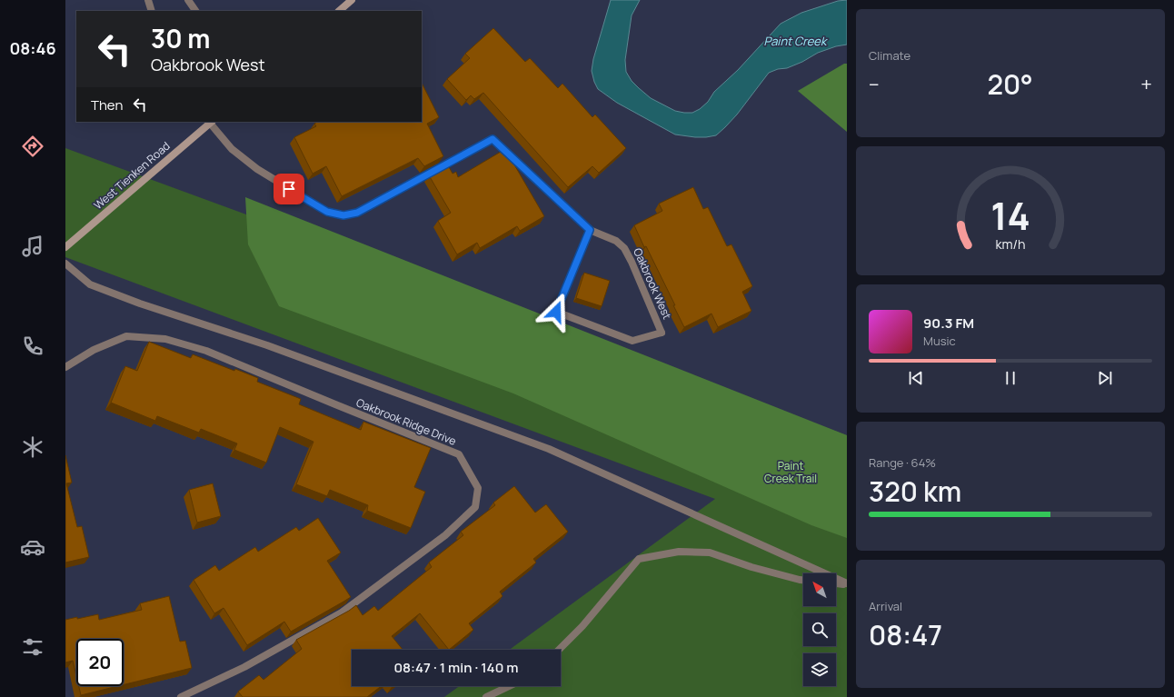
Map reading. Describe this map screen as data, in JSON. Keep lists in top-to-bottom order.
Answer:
{
  "streets": {
    "main road": ["West Tienken Road"],
    "street": ["Oakbrook West", "Oakbrook Ridge Drive"]
  },
  "crossings": [
    ["West Tienken Road", "Oakbrook West"]
  ],
  "water": ["Paint Creek"],
  "parks": ["Paint Creek Trail"],
  "north": "top left",
  "page": {
    "tabs": "08:46",
    "tile": [
      "Climate",
      ["Range · 64%", "320 km"],
      ["Arrival", "08:47"]
    ],
    "turn": ["30 m", "Oakbrook West"],
    "heat": ["−", "20°", "+"],
    "then": "Then",
    "song": ["90.3 FM", "Music"],
    "limit": "20",
    "trip": "08:47 · 1 min · 140 m",
    "gauge": ["14", "km/h"]
  }
}
